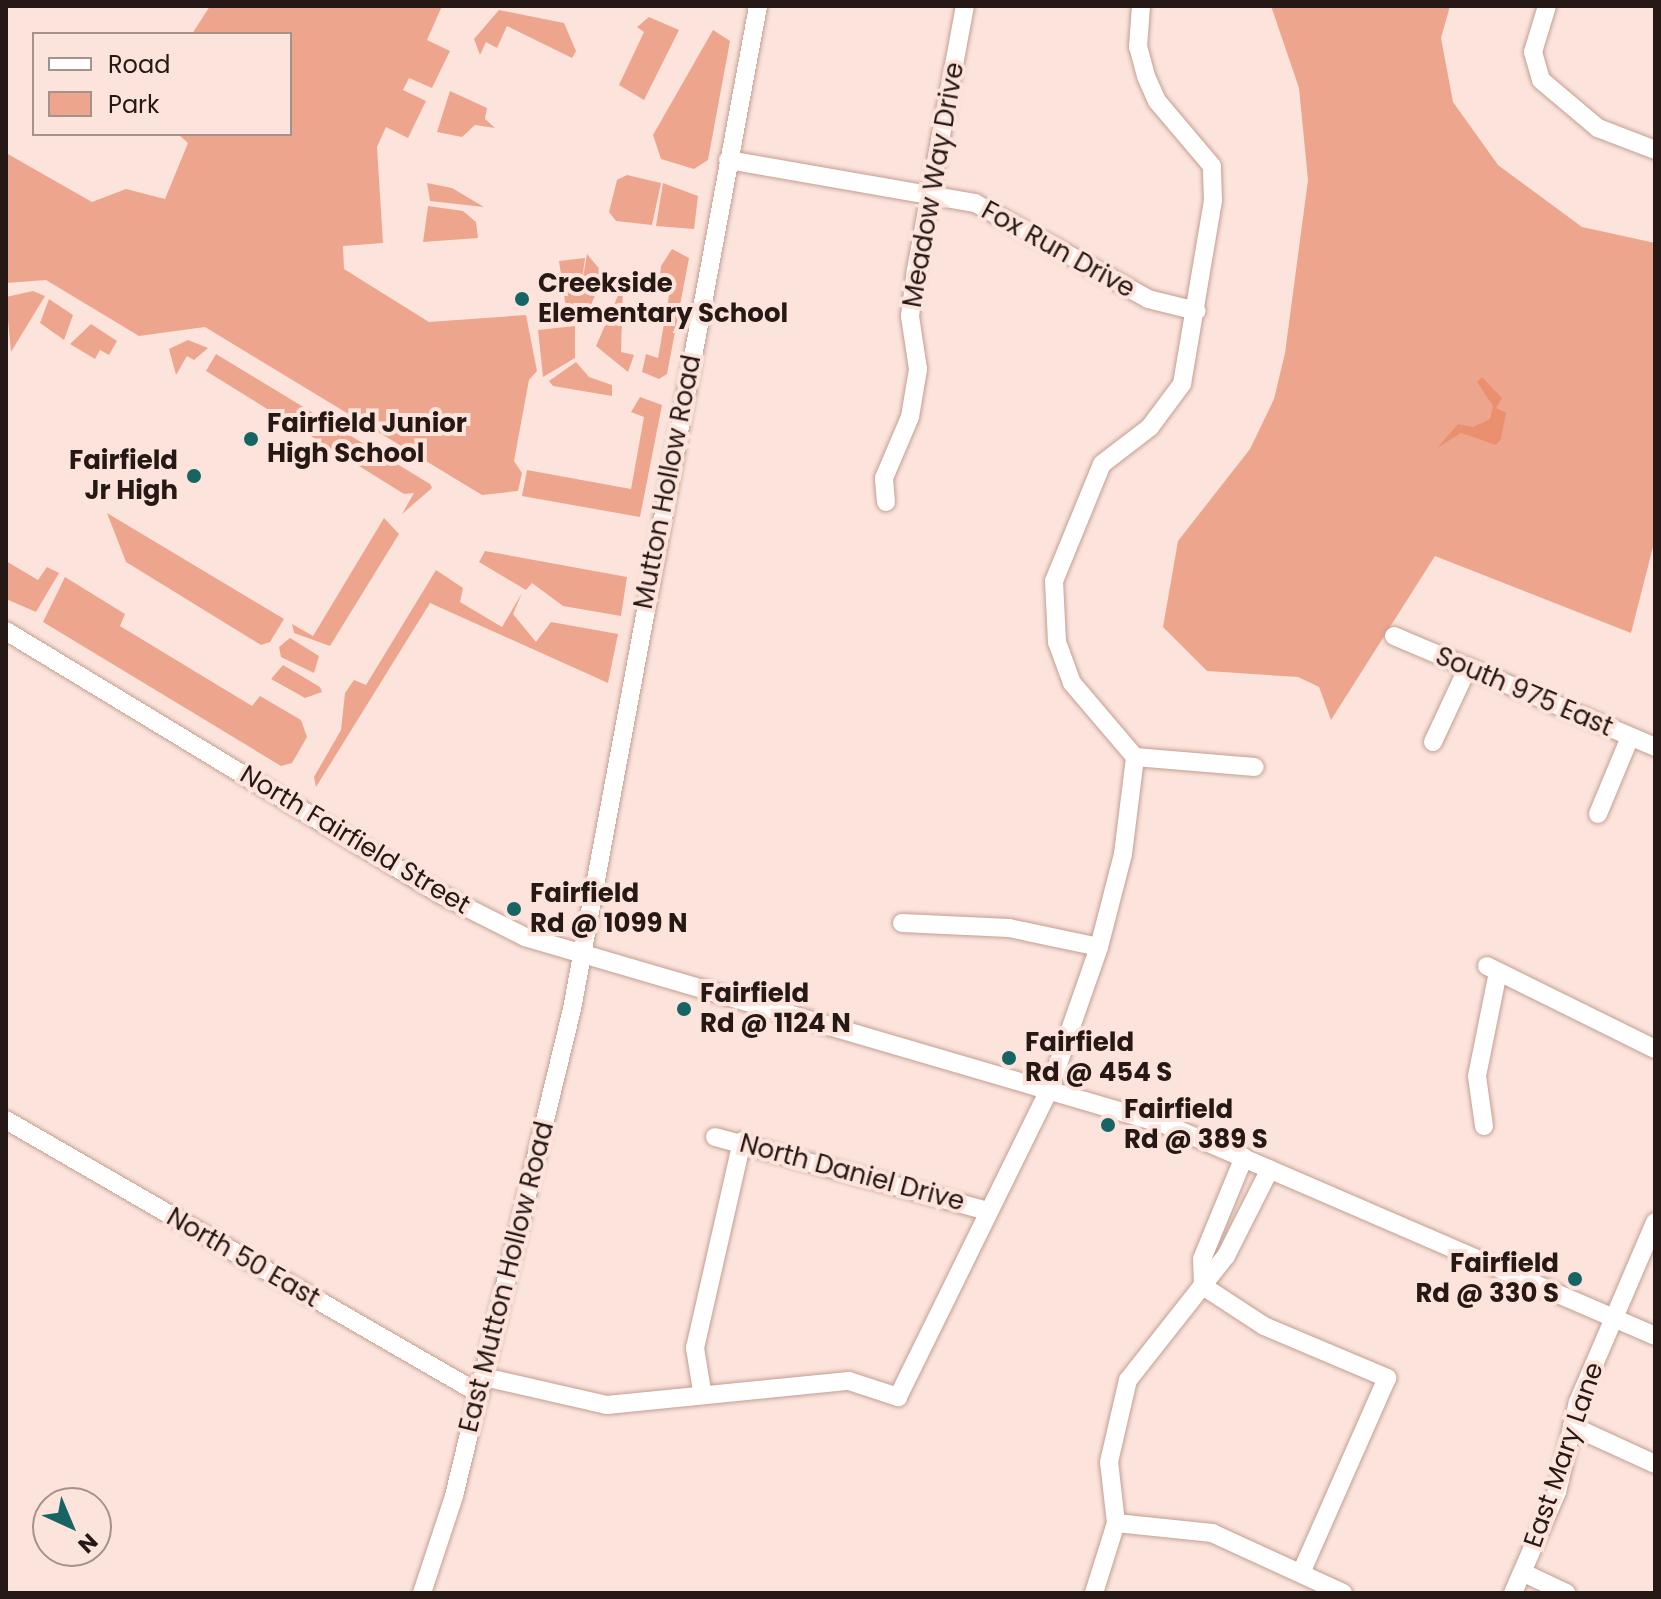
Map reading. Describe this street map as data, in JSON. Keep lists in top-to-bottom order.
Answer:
{
  "streets": {
    "street": [
      "Meadow Way Drive",
      "Fox Run Drive",
      "Mutton Hollow Road",
      "South 975 East",
      "North Fairfield Street",
      "North Daniel Drive",
      "North 50 East",
      "East Mutton Hollow Road",
      "East Mary Lane"
    ]
  },
  "crossings": [
    ["Meadow Way Drive", "Fox Run Drive"],
    ["Fox Run Drive", "Mutton Hollow Road"],
    ["Mutton Hollow Road", "North Fairfield Street"],
    ["Mutton Hollow Road", "East Mutton Hollow Road"],
    ["North Fairfield Street", "East Mutton Hollow Road"],
    ["North Fairfield Street", "East Mary Lane"],
    ["North Daniel Drive", "North 50 East"],
    ["North 50 East", "East Mutton Hollow Road"]
  ],
  "places": [
    "Creekside Elementary School",
    "Fairfield Junior High School",
    "Fairfield Jr High",
    "Fairfield Rd @ 1099 N",
    "Fairfield Rd @ 1124 N",
    "Fairfield Rd @ 454 S",
    "Fairfield Rd @ 389 S",
    "Fairfield Rd @ 330 S"
  ],
  "legend": ["Road", "Park"],
  "north": "bottom right"
}
